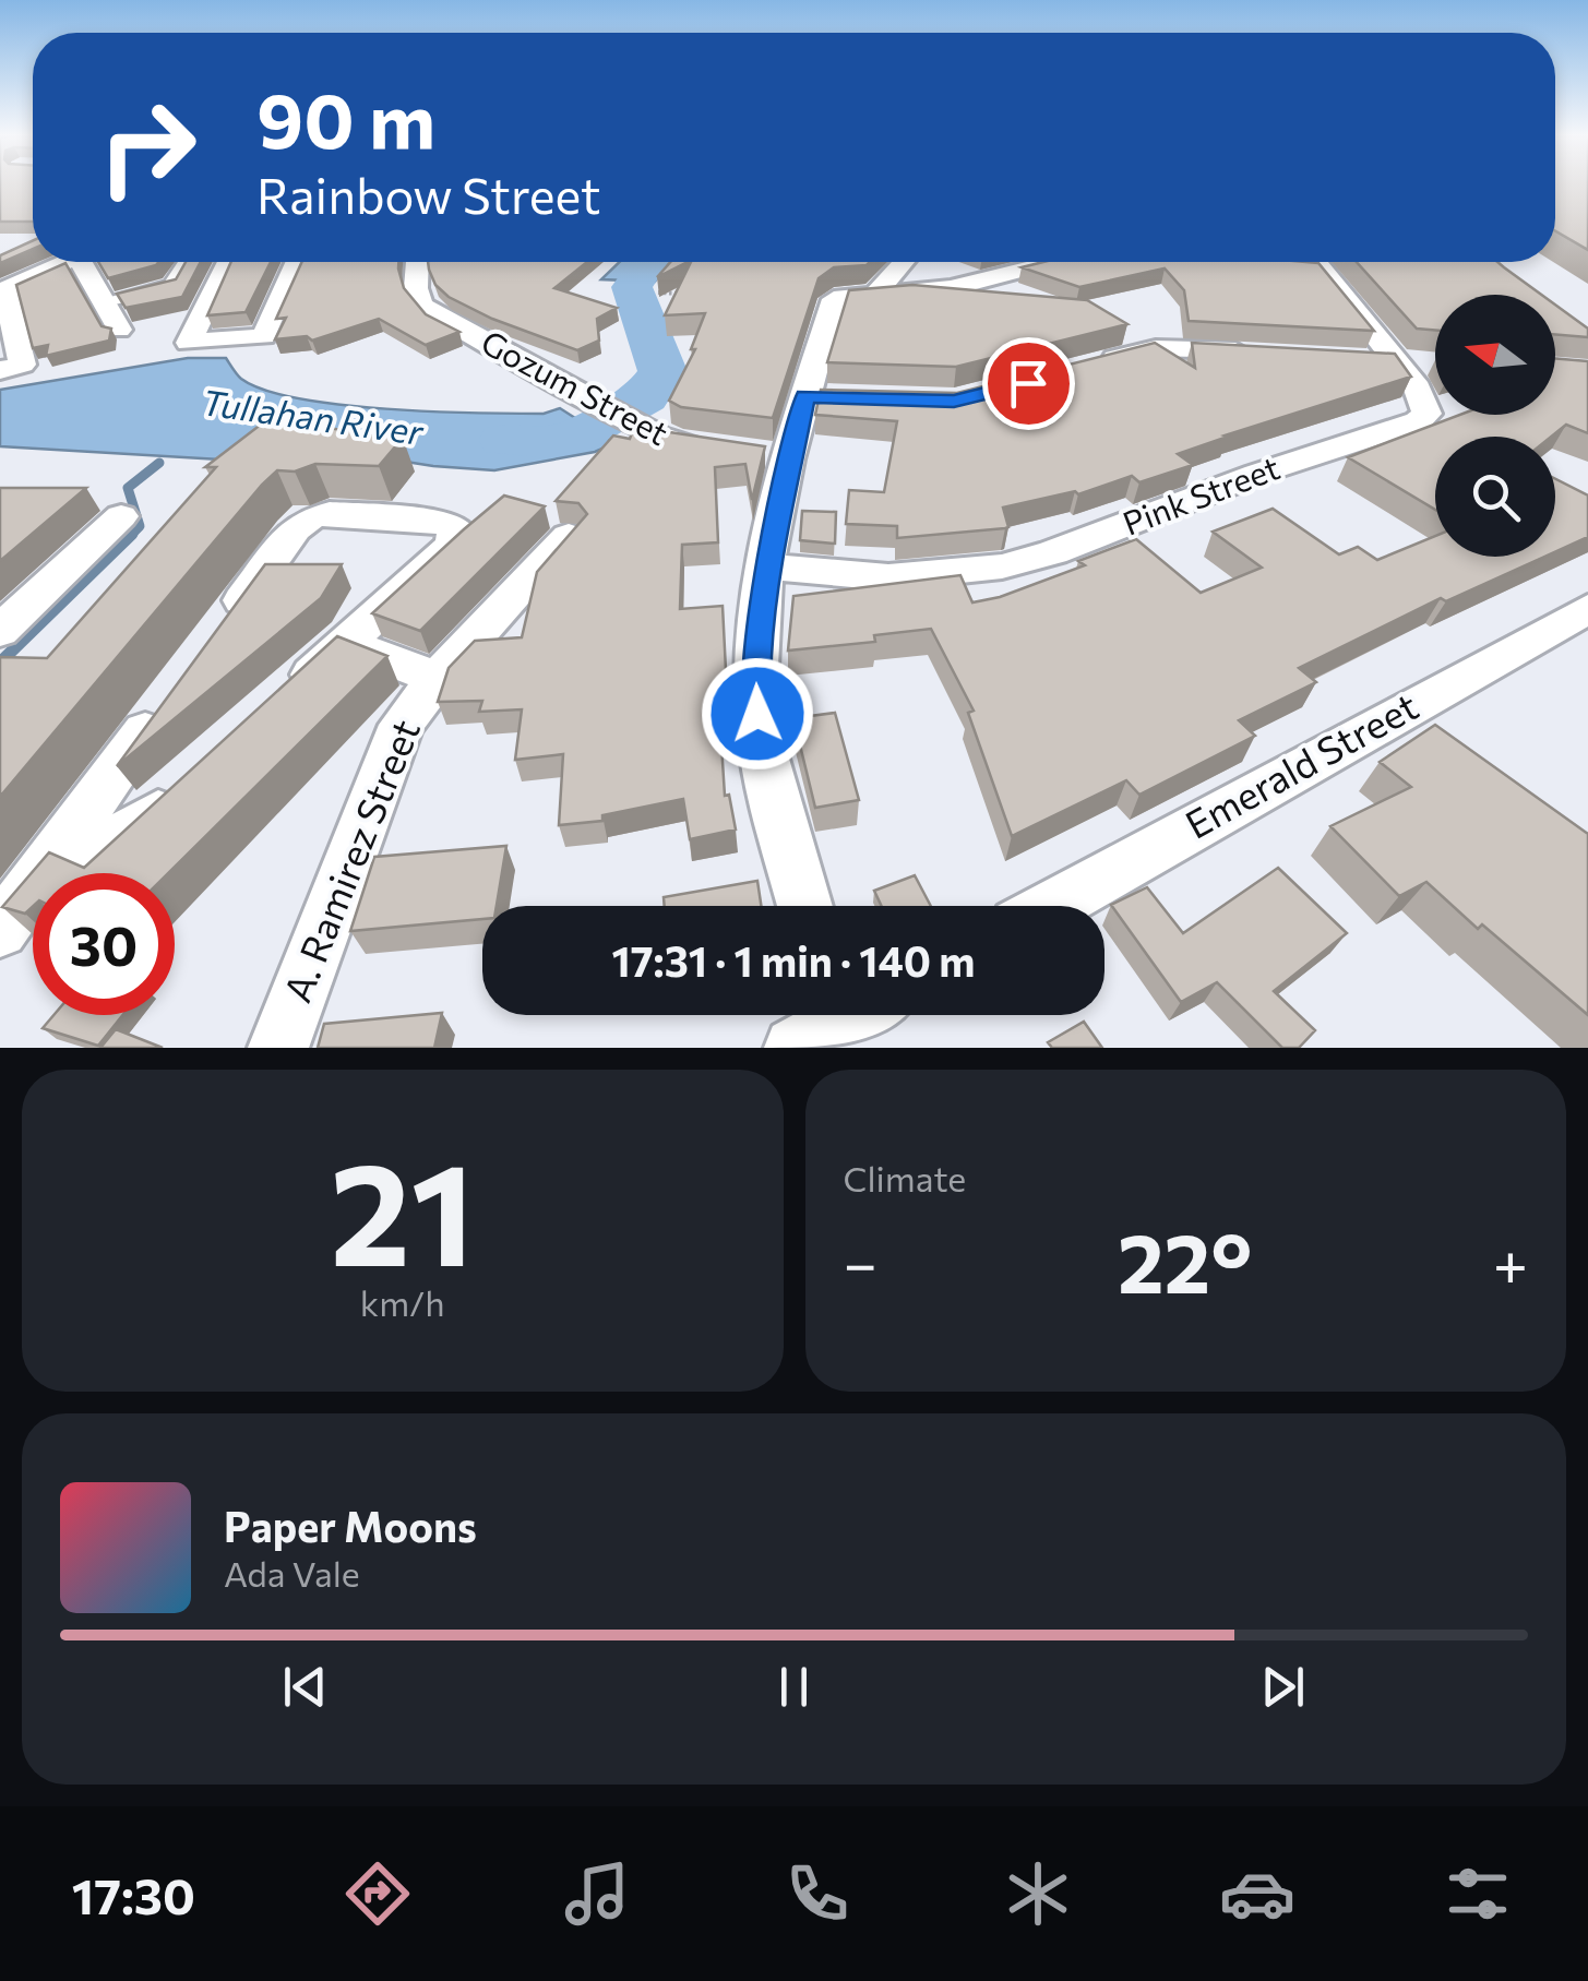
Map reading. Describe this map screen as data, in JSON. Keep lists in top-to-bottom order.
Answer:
{
  "streets": {
    "street": [
      "Gozum Street",
      "Pink Street",
      "Emerald Street",
      "A. Ramirez Street"
    ]
  },
  "water": ["Tullahan River"],
  "north": "left",
  "page": {
    "turn": ["90 m", "Rainbow Street"],
    "limit": "30",
    "trip": "17:31 · 1 min · 140 m",
    "tile": [
      ["21", "km/h"],
      "Climate"
    ],
    "heat": ["−", "22°", "+"],
    "song": ["Paper Moons", "Ada Vale"],
    "tabs": "17:30"
  }
}
